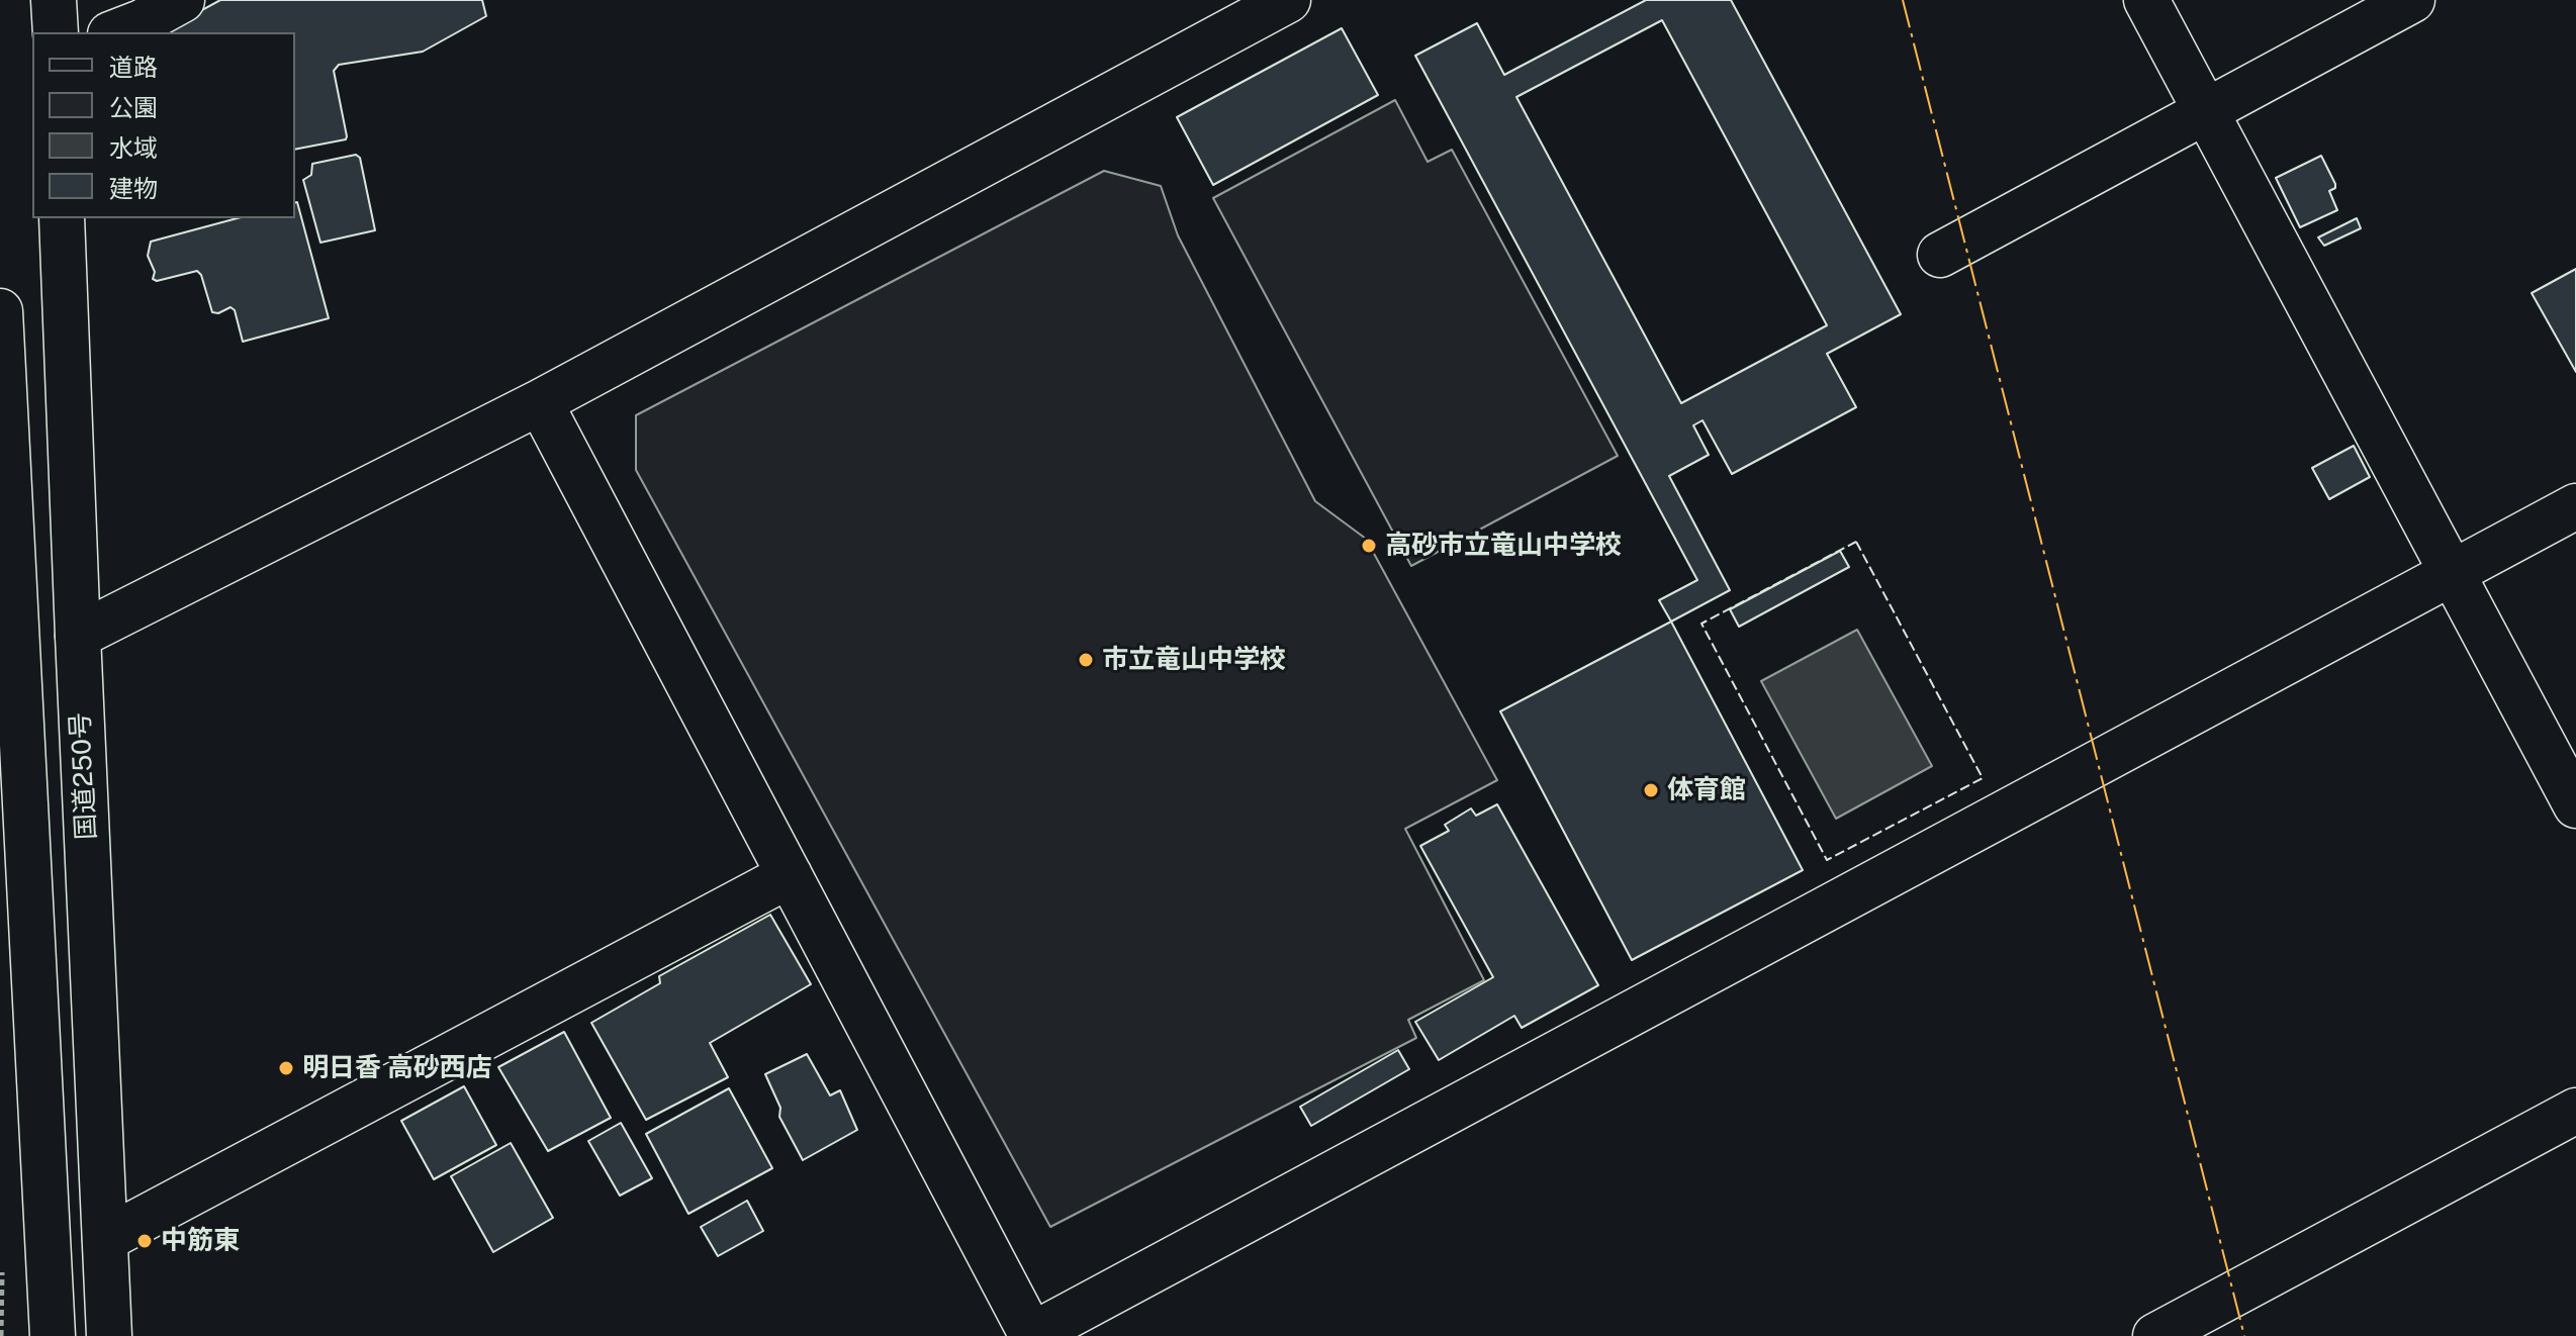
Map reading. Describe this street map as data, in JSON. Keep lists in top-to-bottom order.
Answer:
{
  "streets": {
    "main road": ["国道250号"]
  },
  "places": [
    "高砂市立竜山中学校",
    "市立竜山中学校",
    "体育館",
    "明日香 高砂西店",
    "中筋東"
  ],
  "legend": [
    "道路",
    "公園",
    "水域",
    "建物"
  ]
}
